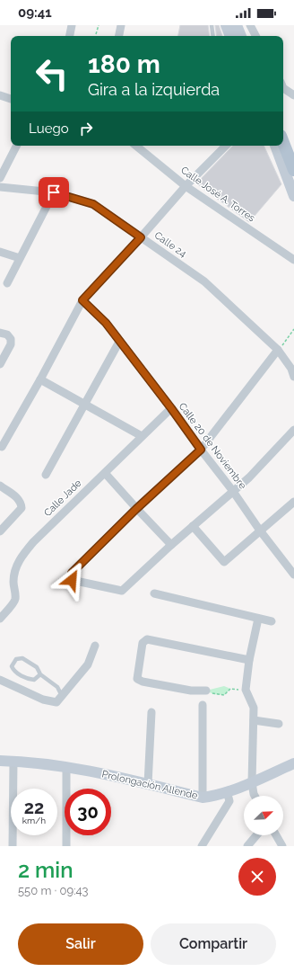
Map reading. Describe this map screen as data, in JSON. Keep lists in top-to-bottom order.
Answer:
{
  "streets": {
    "street": [
      "Calle José A. Torres",
      "Calle 24",
      "Calle 20 de Noviembre",
      "Calle Jade",
      "Prolongación Allende"
    ]
  },
  "crossings": [
    ["Calle 20 de Noviembre", "Calle Jade"]
  ],
  "north": "top right",
  "page": {
    "status": "09:41",
    "turn": ["180 m", "Gira a la izquierda"],
    "then": "Luego",
    "speed": "22 km/h",
    "limit": "30",
    "heading": ["2 min", "550 m · 09:43"],
    "buttons": ["Salir", "Compartir"]
  }
}
